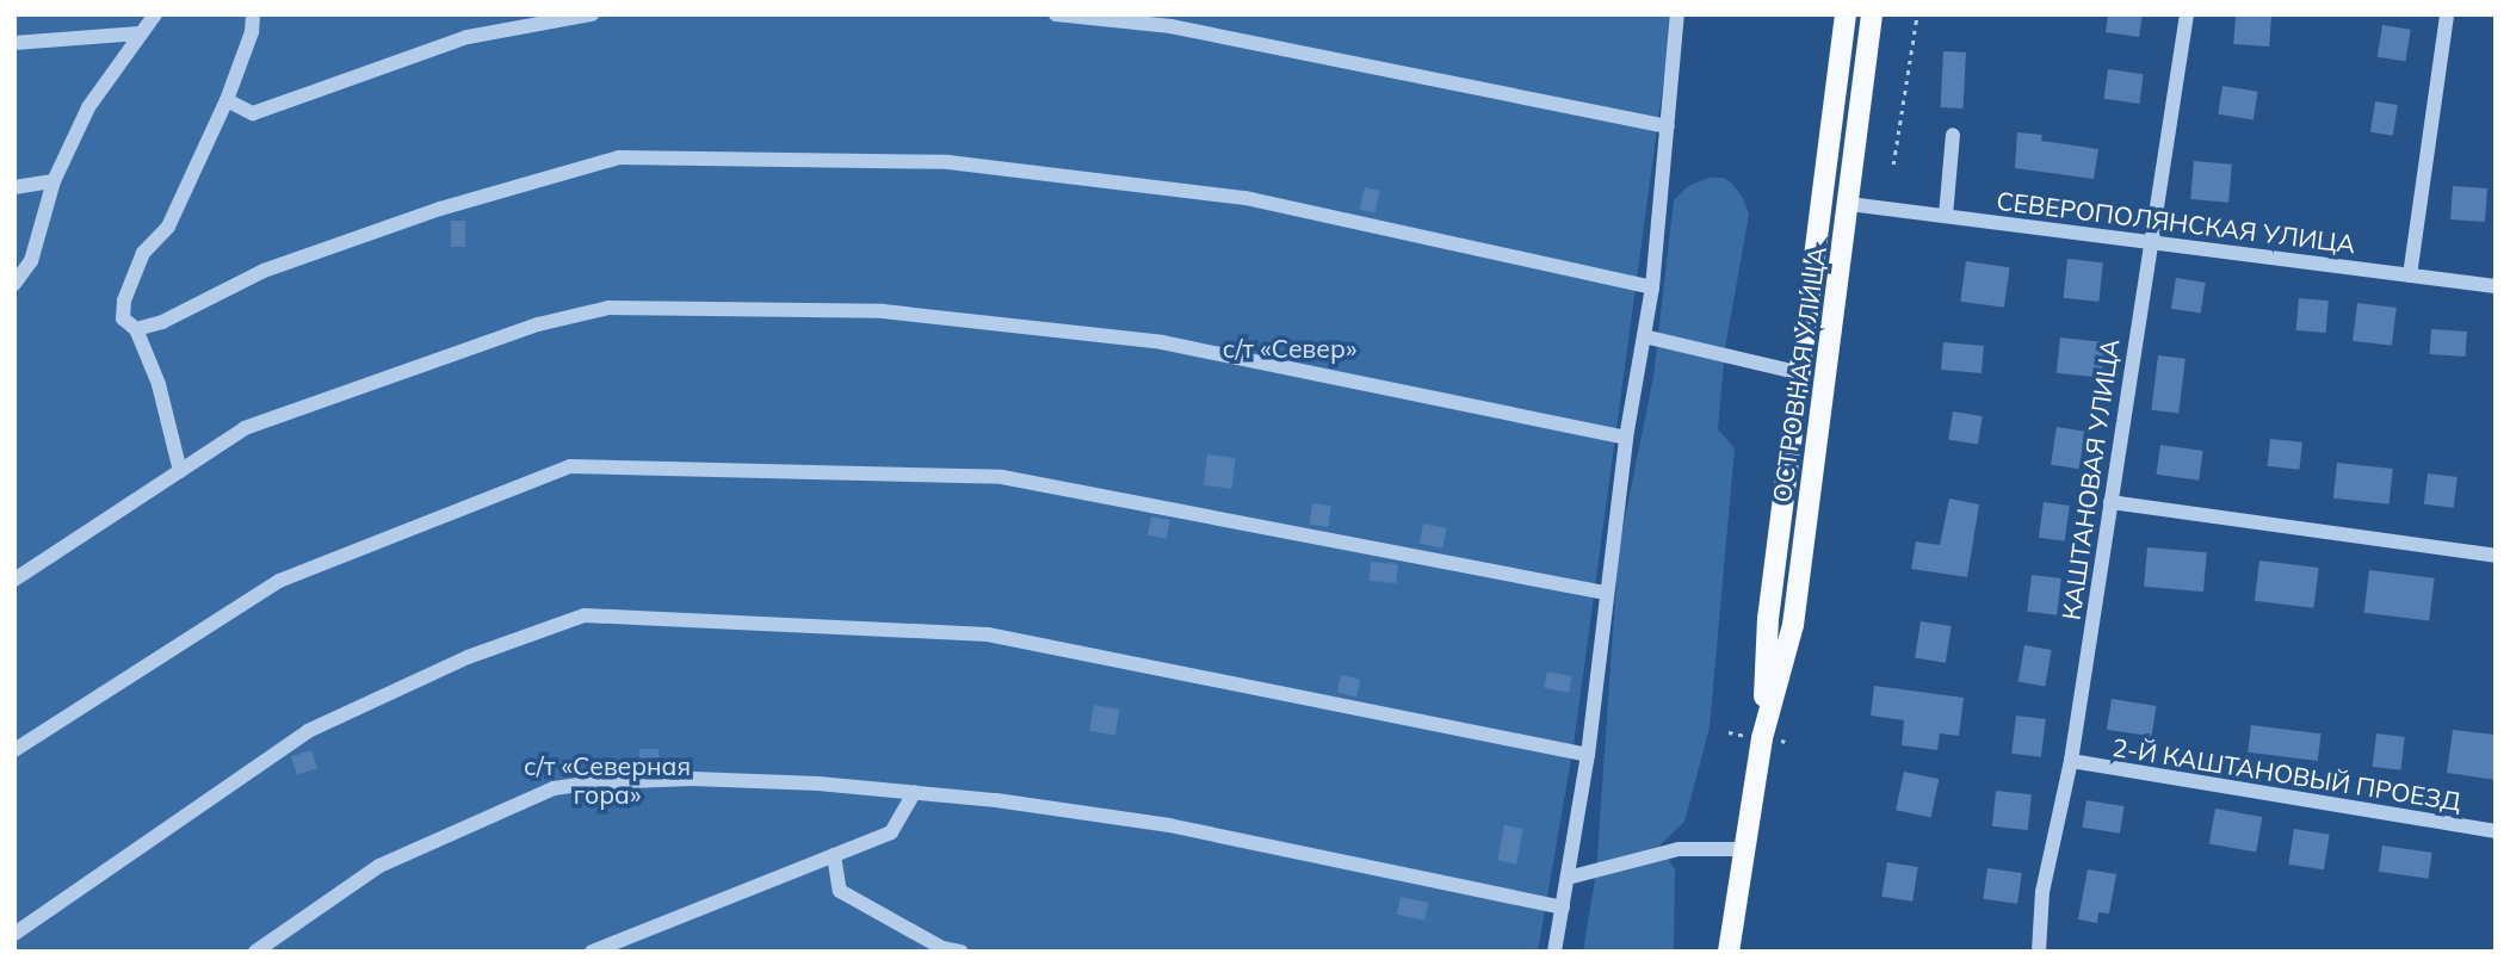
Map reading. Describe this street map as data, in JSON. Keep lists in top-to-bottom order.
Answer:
{
  "streets": {
    "main road": ["ОСТРОВНАЯ УЛИЦА"],
    "street": ["СЕВЕРОПОЛЯНСКАЯ УЛИЦА", "КАШТАНОВАЯ УЛИЦА", "2-Й КАШТАНОВЫЙ ПРОЕЗД"]
  },
  "crossings": [
    ["СЕВЕРОПОЛЯНСКАЯ УЛИЦА", "ОСТРОВНАЯ УЛИЦА"],
    ["СЕВЕРОПОЛЯНСКАЯ УЛИЦА", "КАШТАНОВАЯ УЛИЦА"],
    ["КАШТАНОВАЯ УЛИЦА", "2-Й КАШТАНОВЫЙ ПРОЕЗД"]
  ],
  "parks": ["с/т «Север»", "с/т «Северная гора»"]
}
